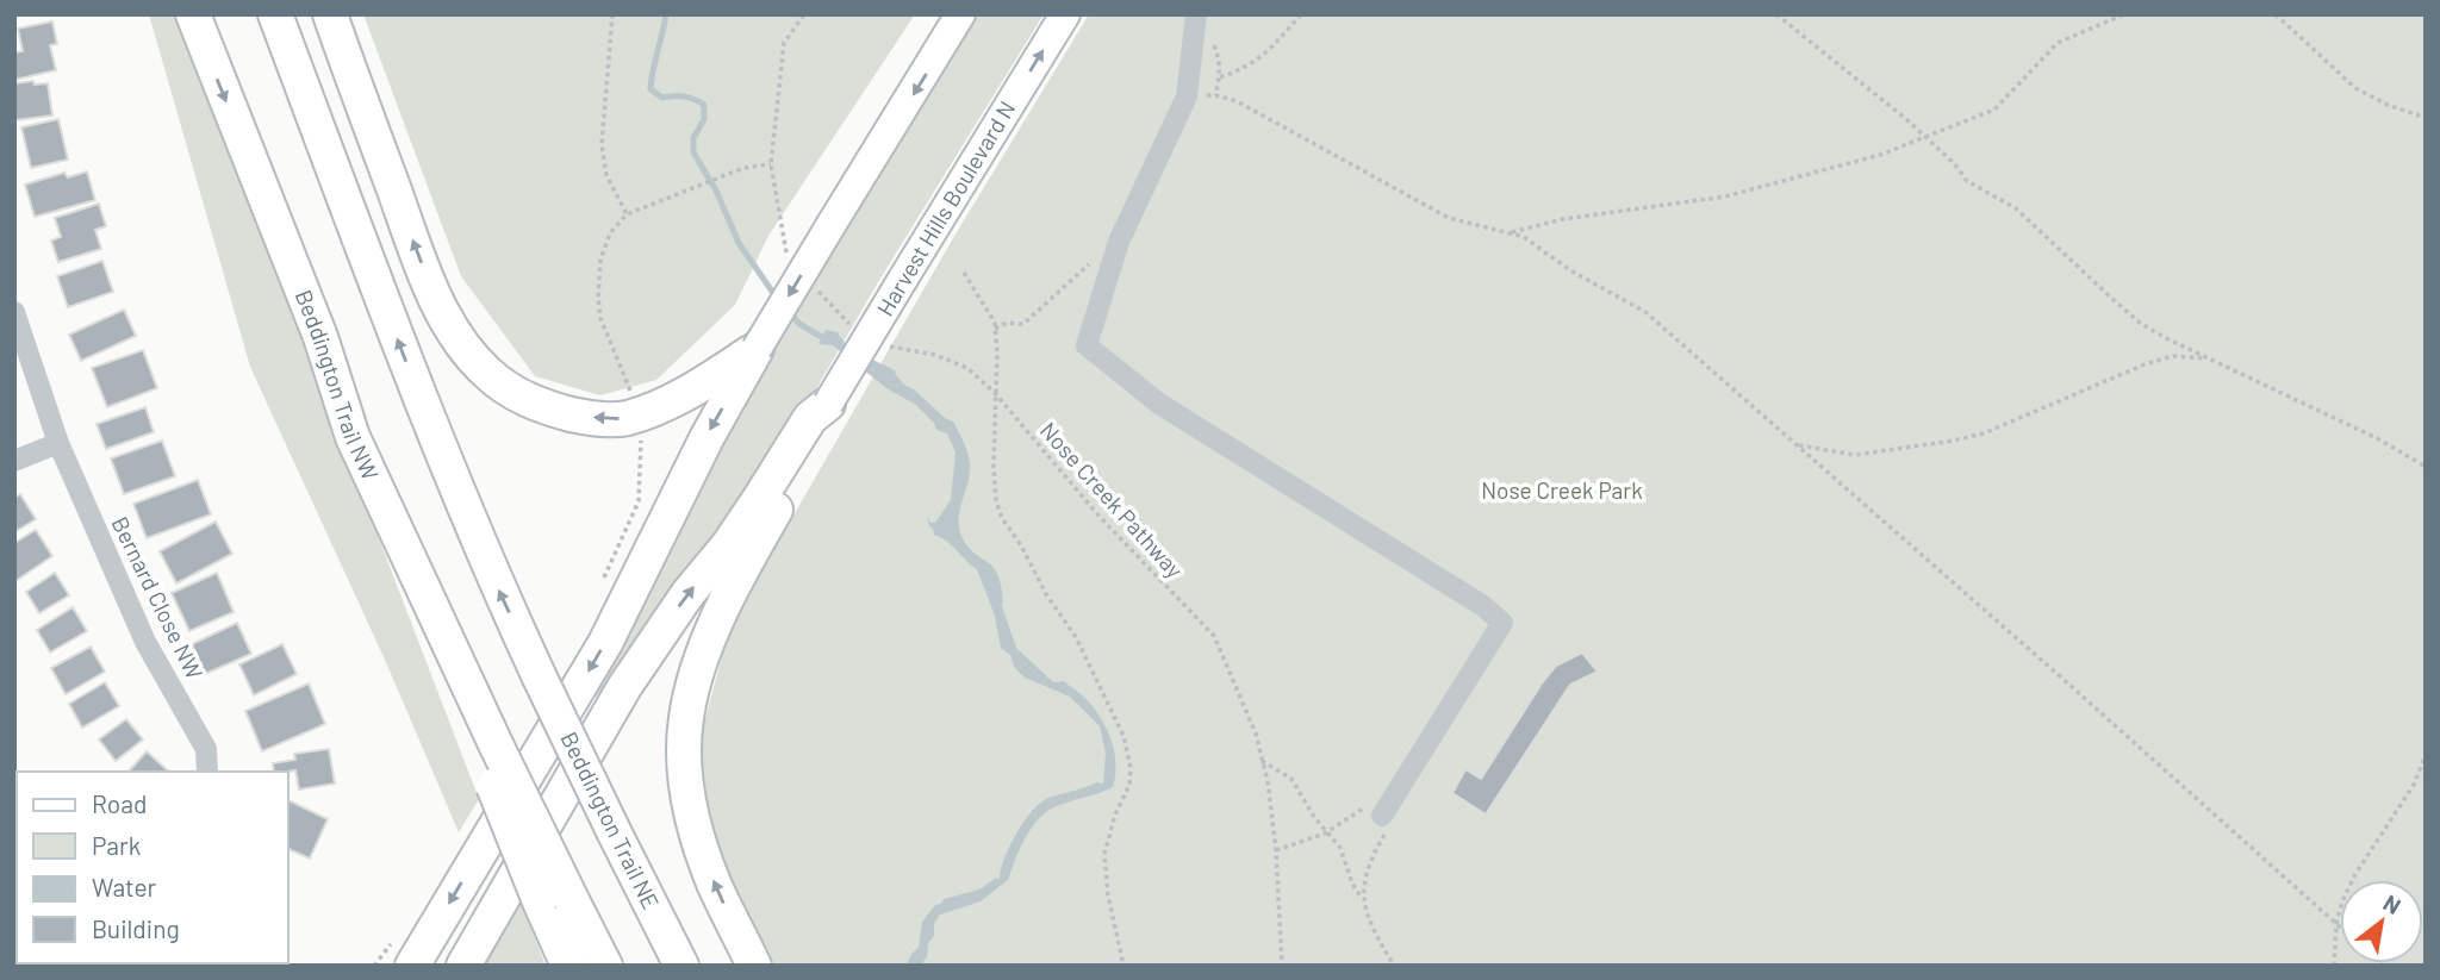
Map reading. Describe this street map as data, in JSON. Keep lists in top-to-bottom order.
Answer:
{
  "streets": {
    "main road": ["Harvest Hills Boulevard N", "Beddington Trail NW", "Beddington Trail NE"],
    "street": ["Bernard Close NW"],
    "path": ["Nose Creek Pathway"]
  },
  "one_way": ["Beddington Trail NW", "Beddington Trail NE"],
  "parks": ["Nose Creek Park"],
  "legend": [
    "Road",
    "Park",
    "Water",
    "Building"
  ],
  "north": "top right"
}
